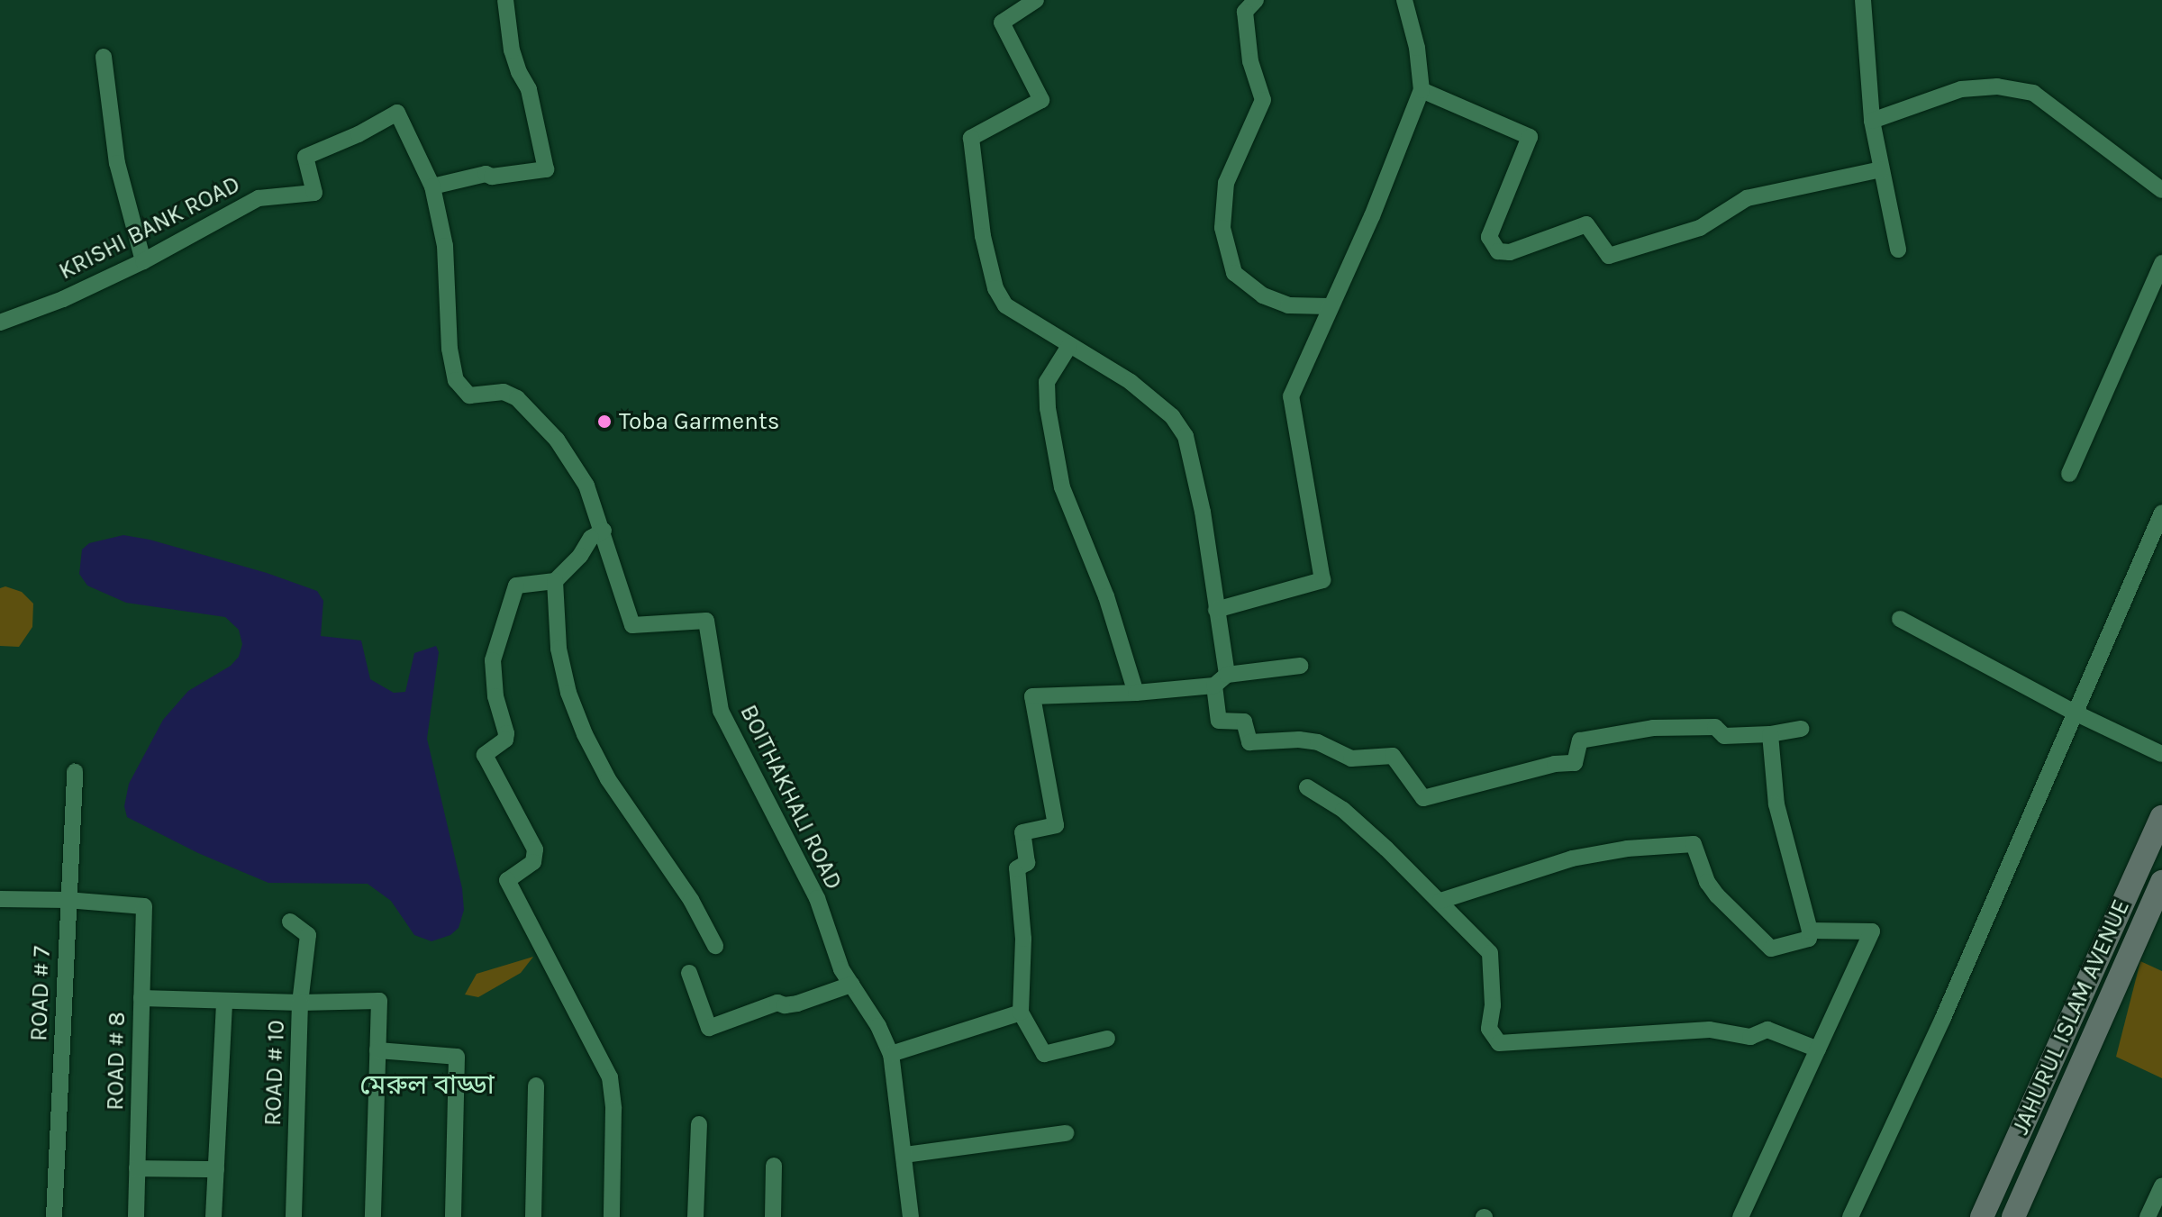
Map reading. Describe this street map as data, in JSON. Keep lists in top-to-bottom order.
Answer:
{
  "streets": {
    "street": [
      "KRISHI BANK ROAD",
      "BOITHAKHALI ROAD",
      "ROAD # 7",
      "JAHURUL ISLAM AVENUE",
      "ROAD # 8",
      "ROAD # 10"
    ]
  },
  "crossings": [
    ["KRISHI BANK ROAD", "BOITHAKHALI ROAD"],
    ["ROAD # 7", "ROAD # 8"],
    ["ROAD # 8", "ROAD # 10"]
  ],
  "districts": ["মেরুল বাড্ডা"],
  "places": ["Toba Garments"]
}
